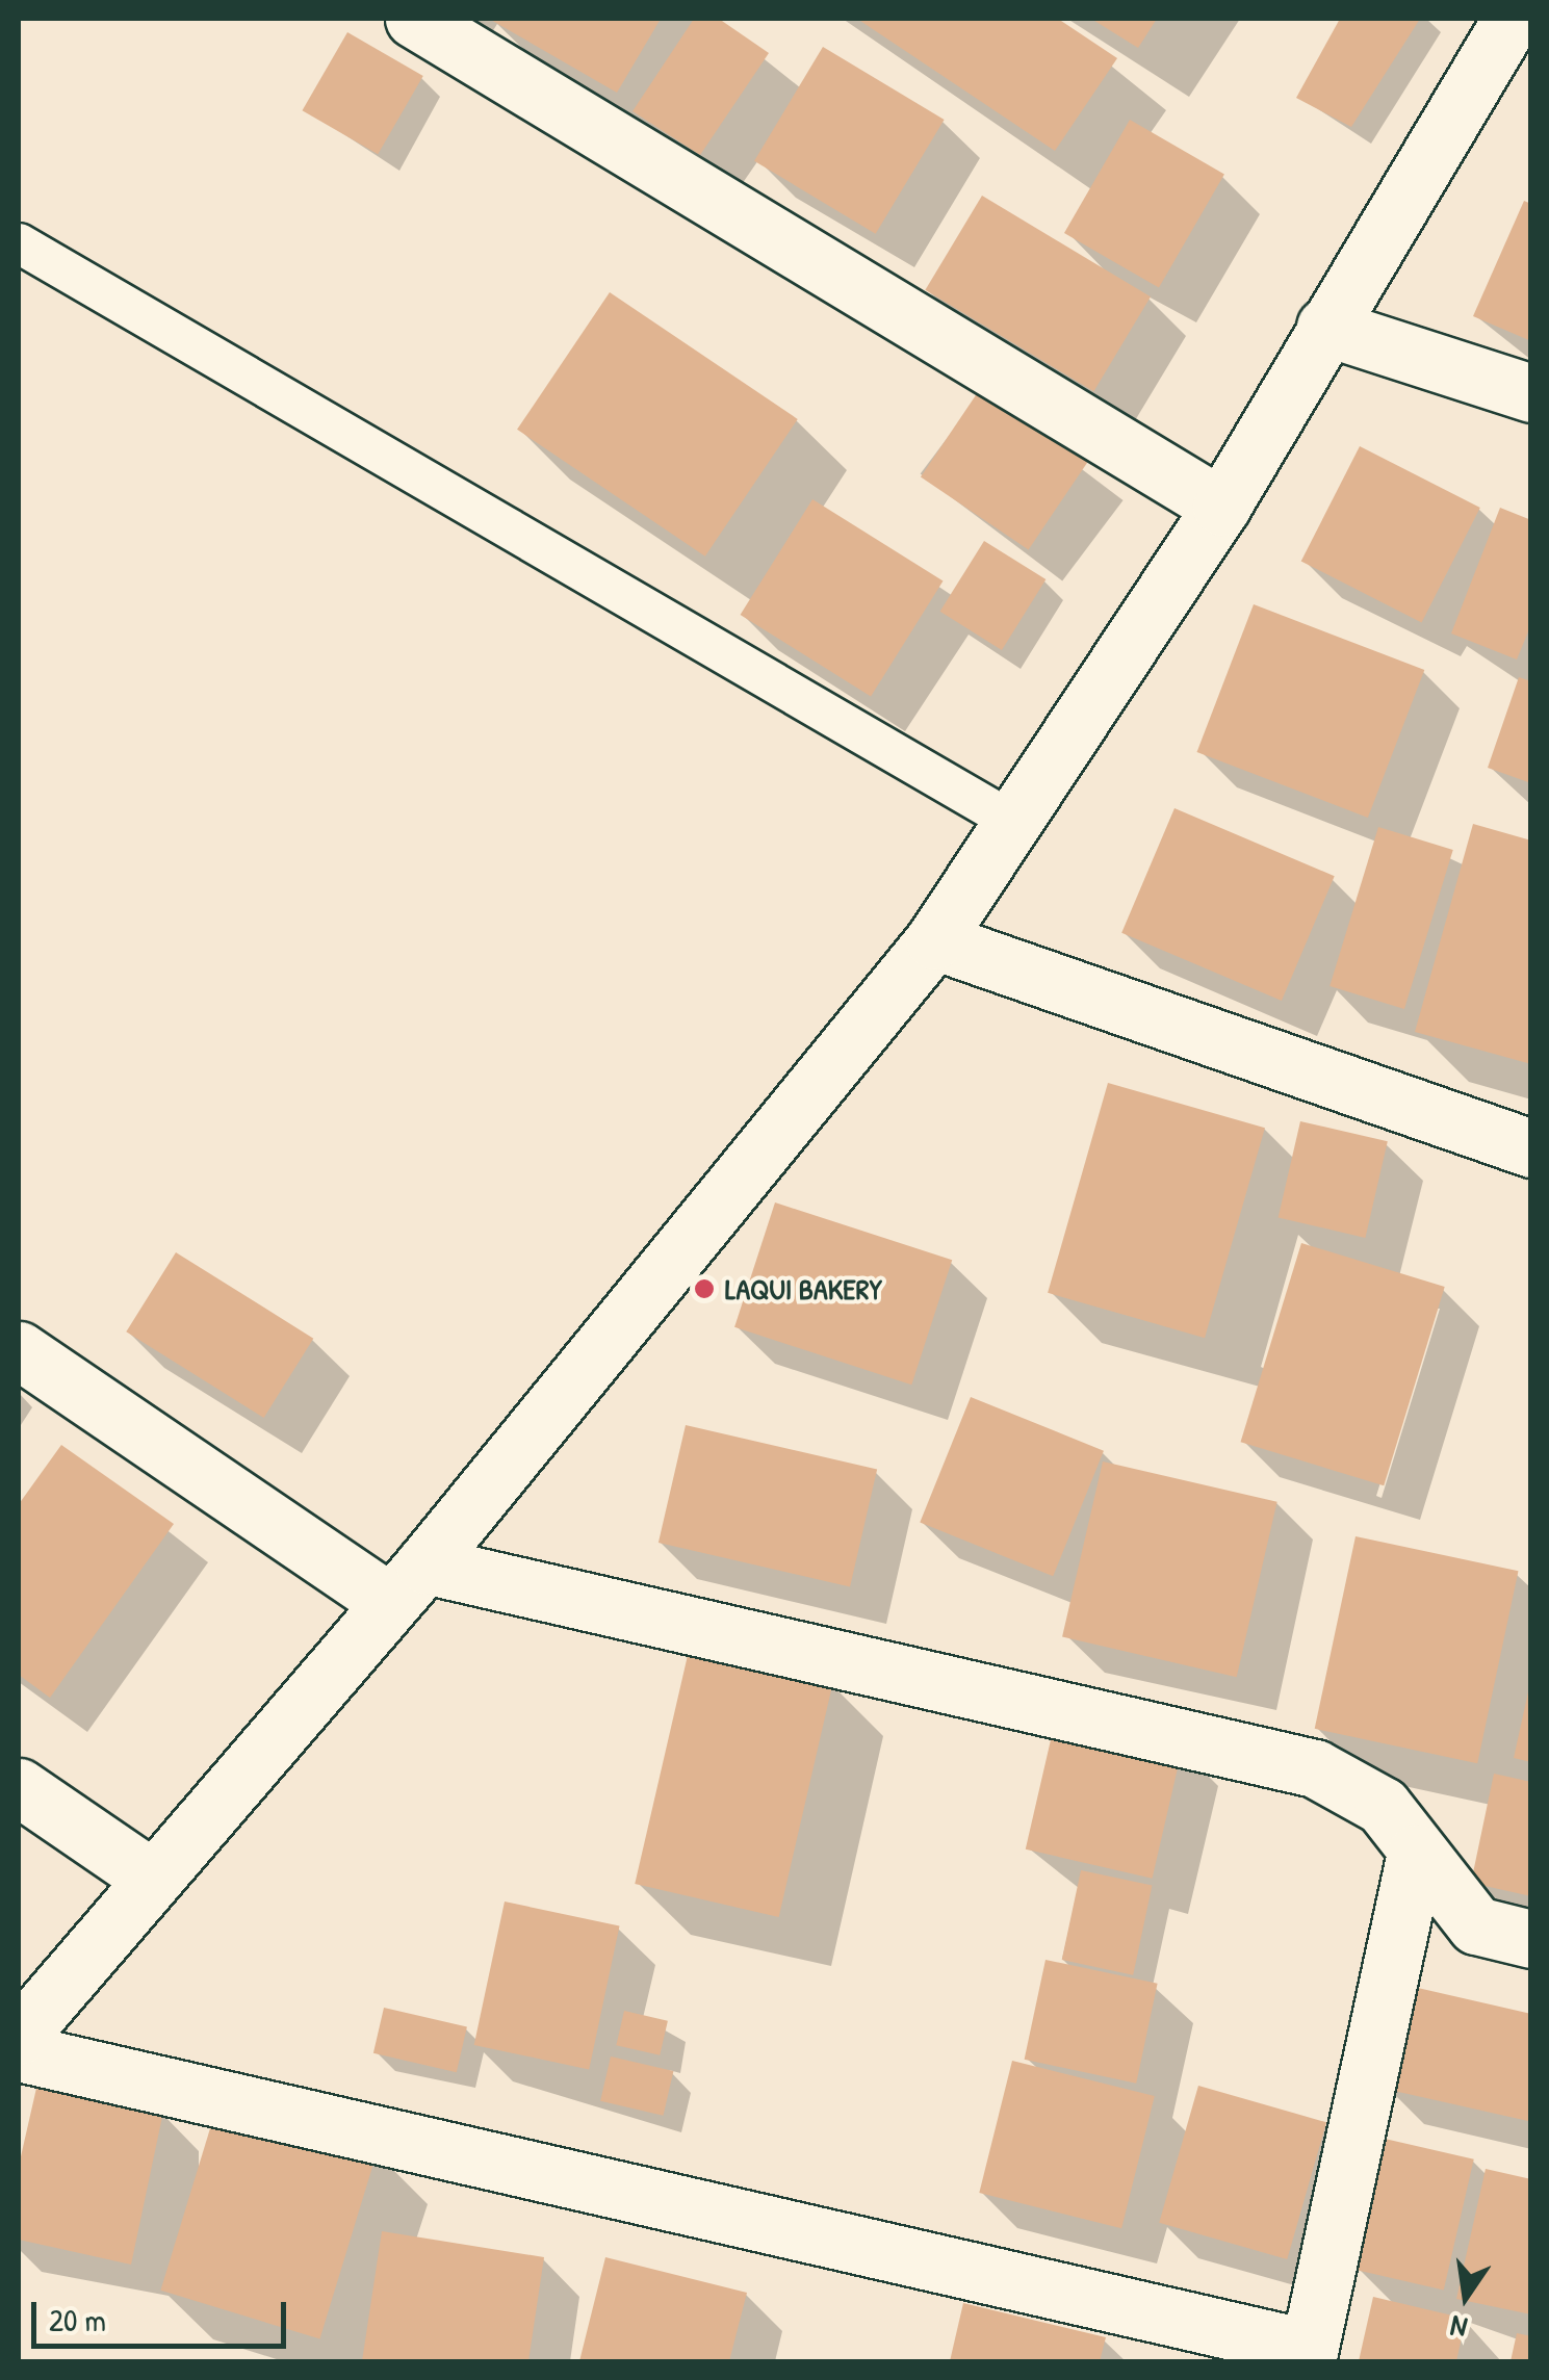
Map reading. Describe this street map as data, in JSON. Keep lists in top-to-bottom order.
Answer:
{
  "places": ["LAQUI BAKERY"],
  "scale_bar": "20 m",
  "north": "bottom"
}
